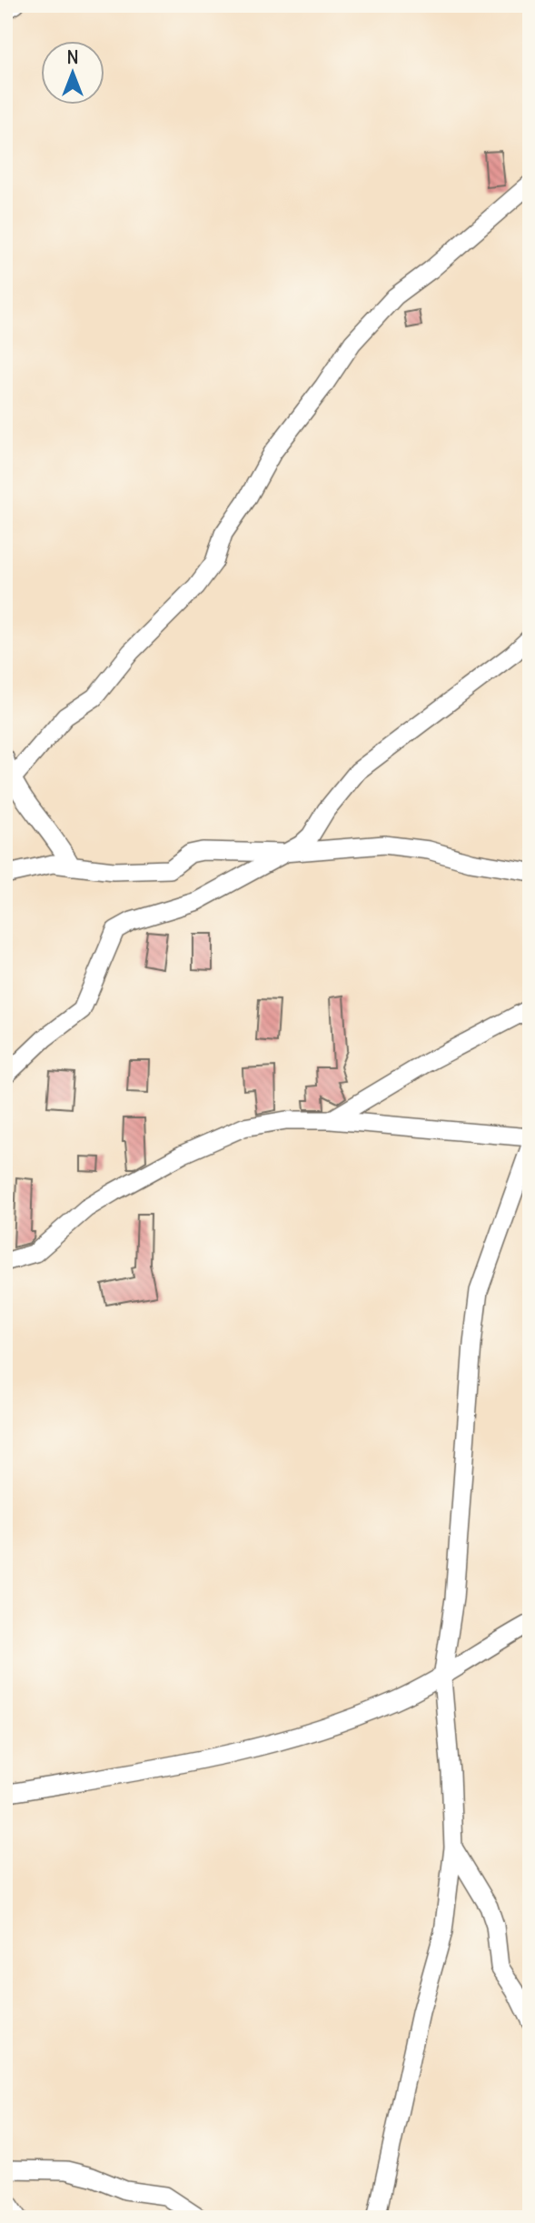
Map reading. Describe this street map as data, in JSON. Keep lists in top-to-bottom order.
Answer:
{
  "north": "top"
}
